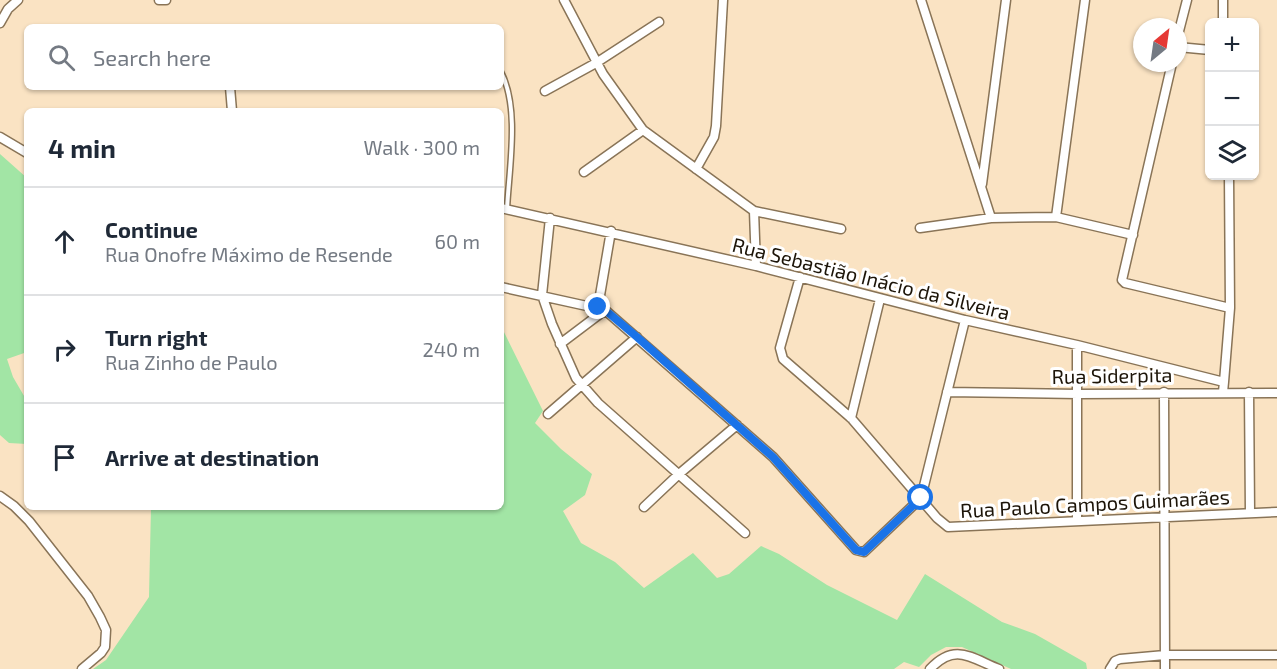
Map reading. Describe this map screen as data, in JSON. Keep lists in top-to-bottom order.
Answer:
{
  "streets": {
    "street": ["Rua Sebastião Inácio da Silveira", "Rua Siderpita", "Rua Paulo Campos Guimarães"]
  },
  "crossings": [
    ["Rua Sebastião Inácio da Silveira", "Rua Paulo Campos Guimarães"]
  ],
  "north": "top right",
  "page": {
    "map_buttons": ["+", "−"],
    "search": "Search here",
    "heading": ["4 min", "Walk · 300 m"],
    "list": [
      ["Continue", "Rua Onofre Máximo de Resende", "60 m"],
      ["Turn right", "Rua Zinho de Paulo", "240 m"],
      "Arrive at destination"
    ]
  }
}
